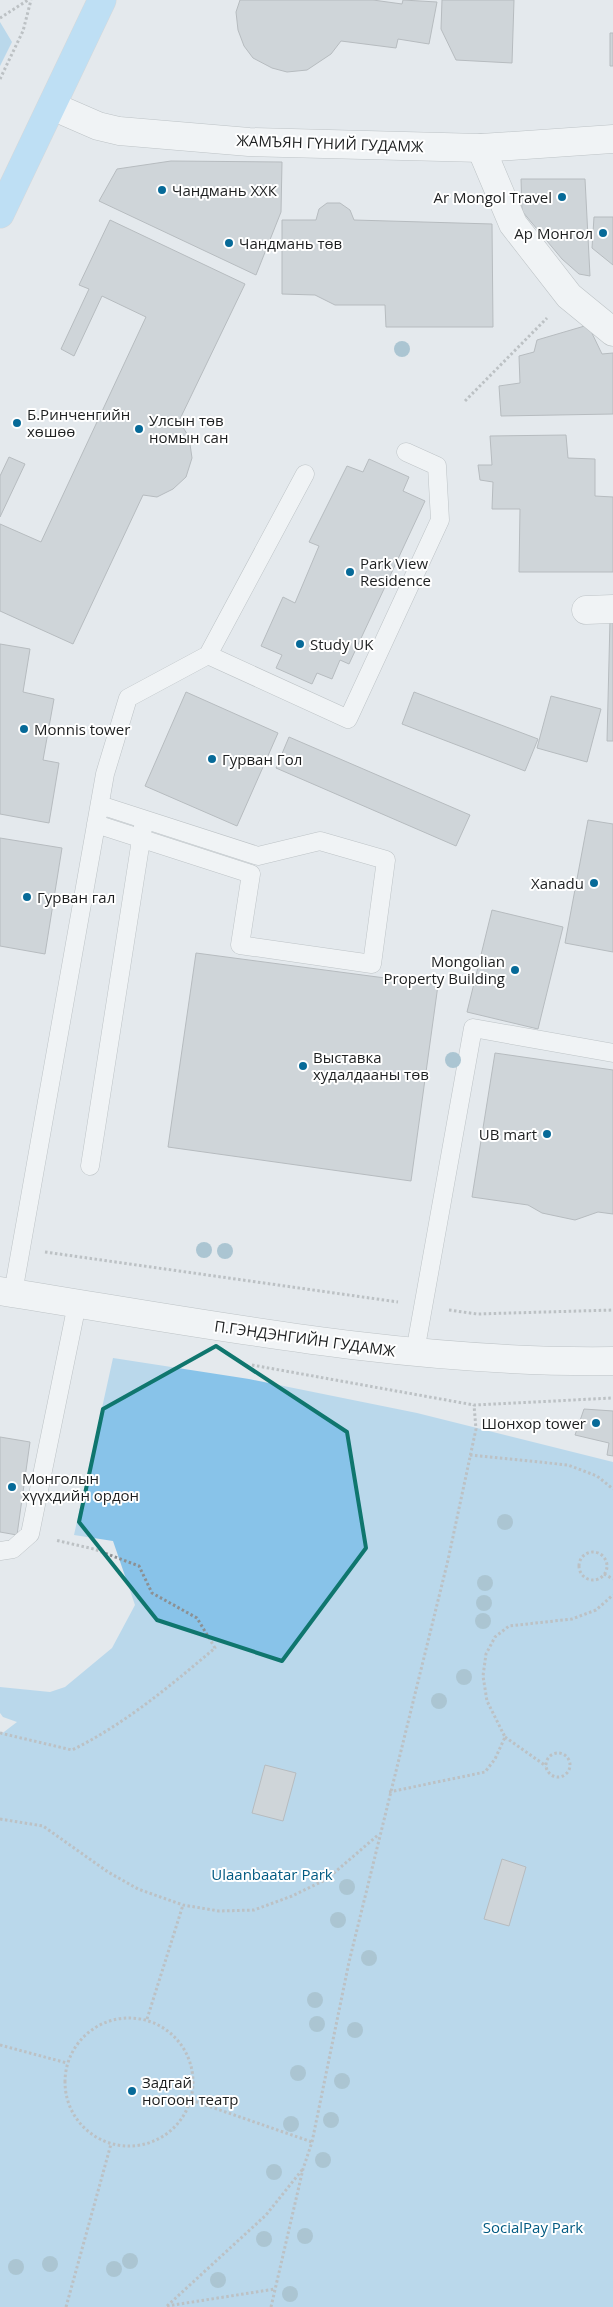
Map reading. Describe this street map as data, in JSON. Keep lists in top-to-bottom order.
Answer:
{
  "streets": {
    "street": ["ЖАМЪЯН ГҮНИЙ ГУДАМЖ", "П.ГЭНДЭНГИЙН ГУДАМЖ"]
  },
  "parks": ["Ulaanbaatar Park", "SocialPay Park"],
  "places": [
    "Чандмань ХХК",
    "Ar Mongol Travel",
    "Ар Монгол",
    "Чандмань төв",
    "Б.Ринченгийн хөшөө",
    "Улсын төв номын сан",
    "Park View Residence",
    "Study UK",
    "Monnis tower",
    "Гурван Гол",
    "Xanadu",
    "Гурван гал",
    "Mongolian Property Building",
    "Выставка худалдааны төв",
    "UB mart",
    "Шонхор tower",
    "Монголын хүүхдийн ордон",
    "Задгай ногоон театр"
  ]
}
